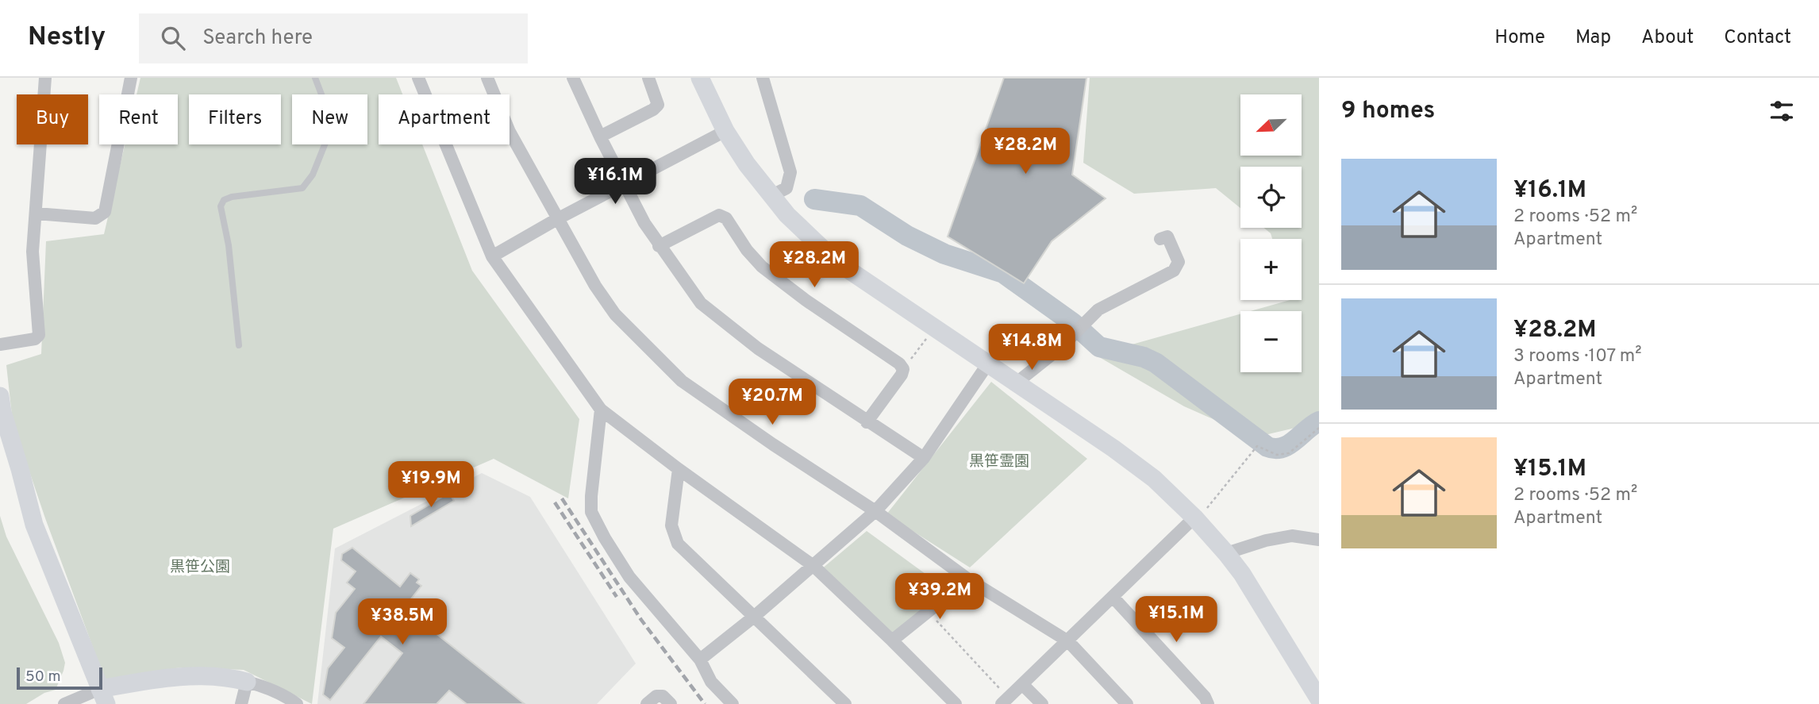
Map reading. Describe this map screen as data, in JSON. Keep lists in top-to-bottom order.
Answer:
{
  "parks": ["黒笹霊園", "黒笹公園"],
  "scale_bar": "50 m",
  "north": "bottom left",
  "page": {
    "header": "Nestly",
    "search": "Search here",
    "nav": [
      "Home",
      "Map",
      "About",
      "Contact"
    ],
    "heading": "9 homes",
    "map_buttons": ["+", "−"],
    "chip": [
      "Buy",
      "Rent",
      "Filters",
      "New",
      "Apartment"
    ],
    "price": [
      "¥28.2M",
      "¥16.1M",
      "¥28.2M",
      "¥14.8M",
      "¥20.7M",
      "¥19.9M",
      "¥39.2M",
      "¥15.1M",
      "¥38.5M"
    ],
    "list": [
      {
        "name": "¥16.1M",
        "note": "2 rooms · 52 m² · Apartment"
      },
      {
        "name": "¥28.2M",
        "note": "3 rooms · 107 m² · Apartment"
      },
      {
        "name": "¥15.1M",
        "note": "2 rooms · 52 m² · Apartment"
      }
    ],
    "scale": "50 m"
  }
}
